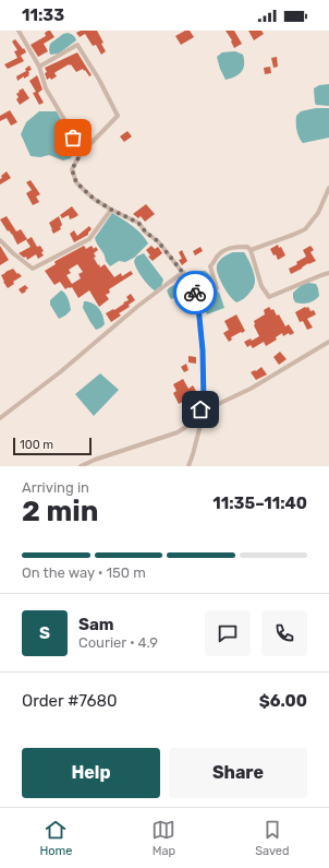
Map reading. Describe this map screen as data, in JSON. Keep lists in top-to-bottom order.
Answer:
{
  "scale_bar": "100 m",
  "page": {
    "status": "11:33",
    "scale": "100 m",
    "heading": ["2 min", "Arriving in", "11:35–11:40"],
    "panel": [
      "Sam",
      "Courier · 4.9",
      "Order #7680",
      "$6.00"
    ],
    "bar": "On the way · 150 m",
    "round": "S",
    "buttons": ["Help", "Share"],
    "tabs": ["Home", "Map", "Saved"]
  }
}
